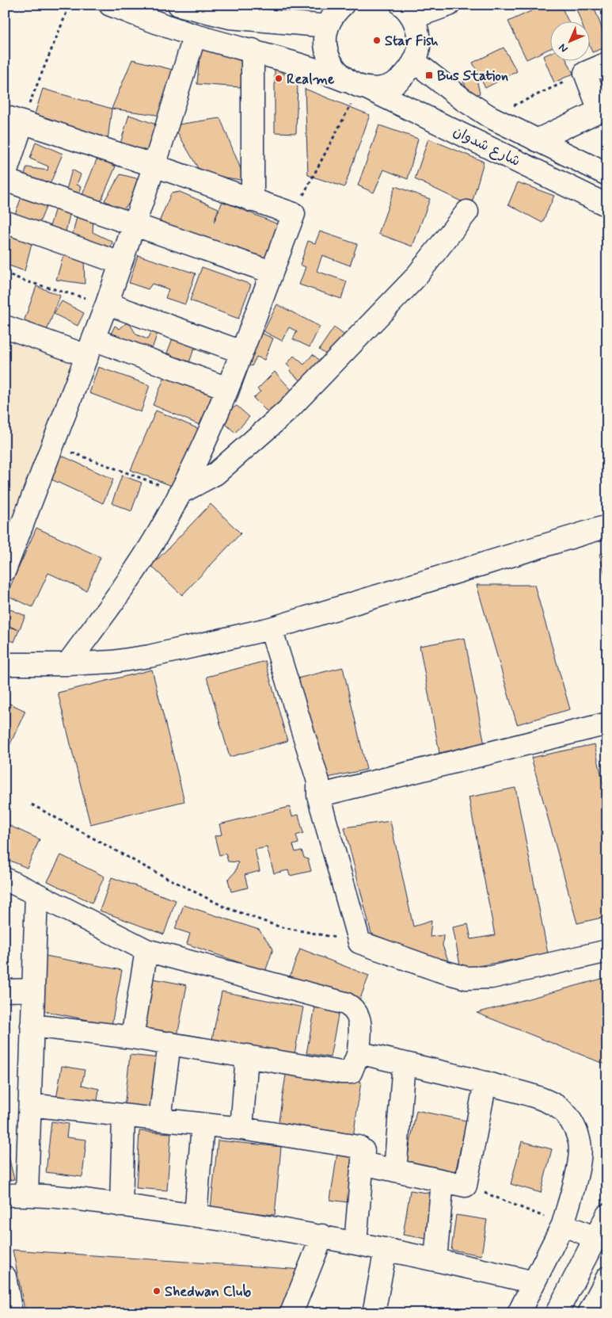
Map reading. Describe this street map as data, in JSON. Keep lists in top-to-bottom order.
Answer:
{
  "streets": {
    "street": ["شارع شدوان"]
  },
  "places": {
    "other": ["Star Fish", "Realme", "Shedwan Club"],
    "transit": ["Bus Station"]
  },
  "north": "bottom left"
}
